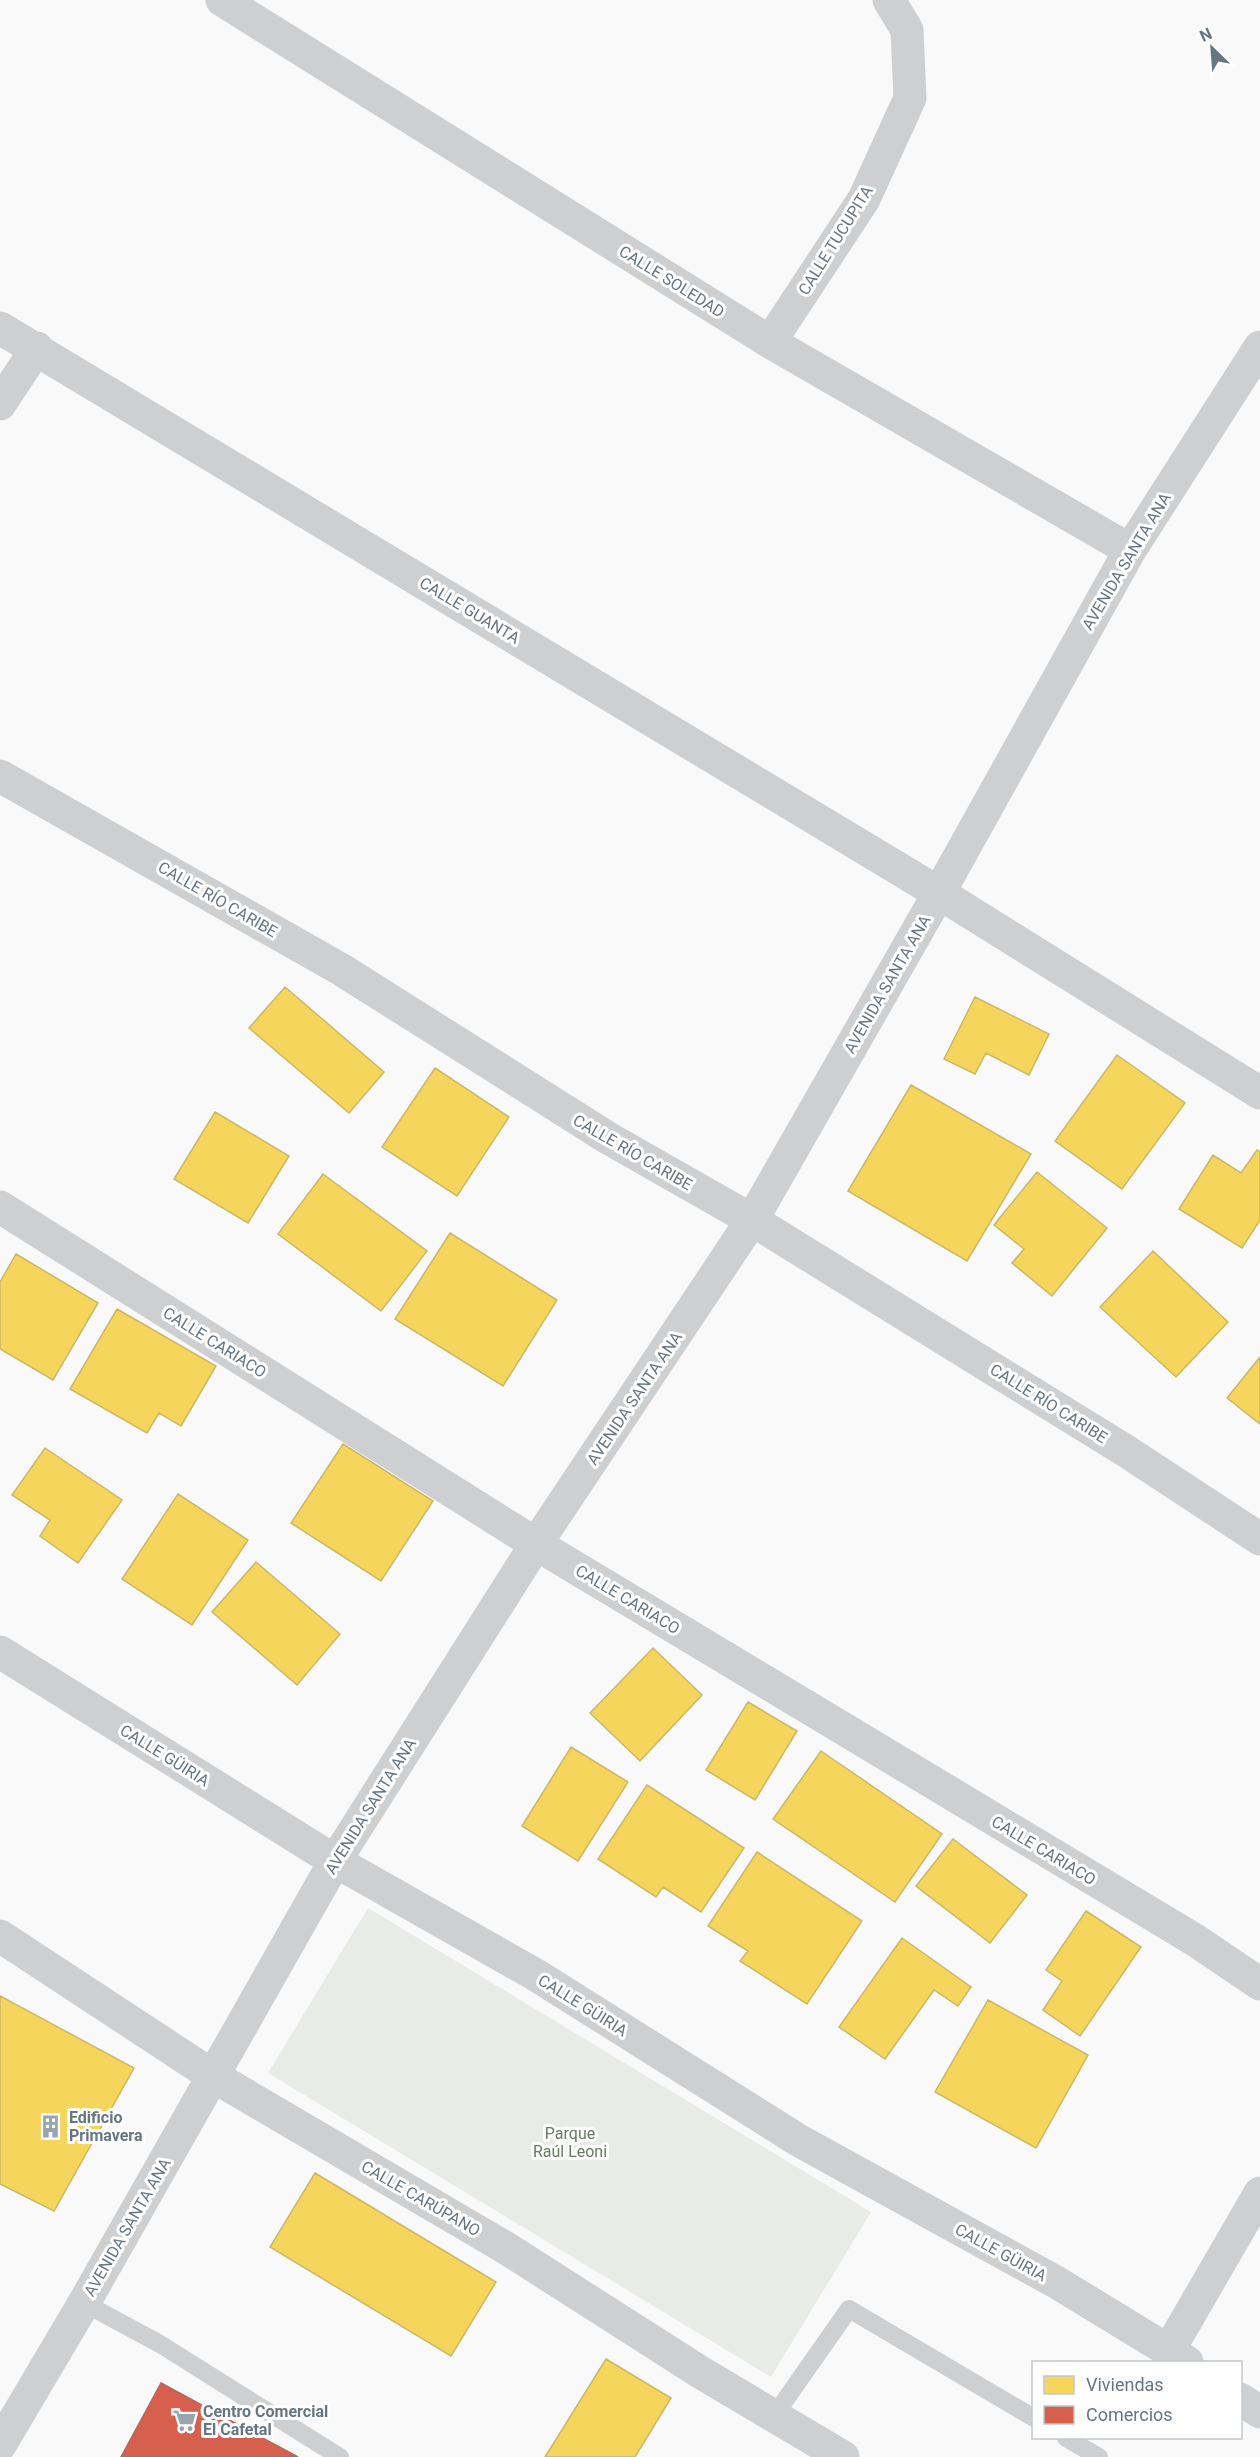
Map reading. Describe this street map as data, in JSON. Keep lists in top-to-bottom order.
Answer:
{
  "streets": {
    "street": [
      "CALLE TUCUPITA",
      "CALLE SOLEDAD",
      "AVENIDA SANTA ANA",
      "CALLE GUANTA",
      "CALLE RÍO CARIBE",
      "CALLE CARIACO",
      "CALLE GÜIRIA",
      "CALLE CARÚPANO"
    ]
  },
  "crossings": [
    ["CALLE TUCUPITA", "CALLE SOLEDAD"],
    ["CALLE SOLEDAD", "AVENIDA SANTA ANA"],
    ["AVENIDA SANTA ANA", "CALLE GUANTA"],
    ["AVENIDA SANTA ANA", "CALLE RÍO CARIBE"],
    ["AVENIDA SANTA ANA", "CALLE CARIACO"],
    ["AVENIDA SANTA ANA", "CALLE GÜIRIA"],
    ["AVENIDA SANTA ANA", "CALLE CARÚPANO"]
  ],
  "parks": ["Parque Raúl Leoni"],
  "places": {
    "building": ["Edificio Primavera"],
    "supermarket": ["Centro Comercial El Cafetal"]
  },
  "legend": ["Viviendas", "Comercios"],
  "north": "top left"
}
